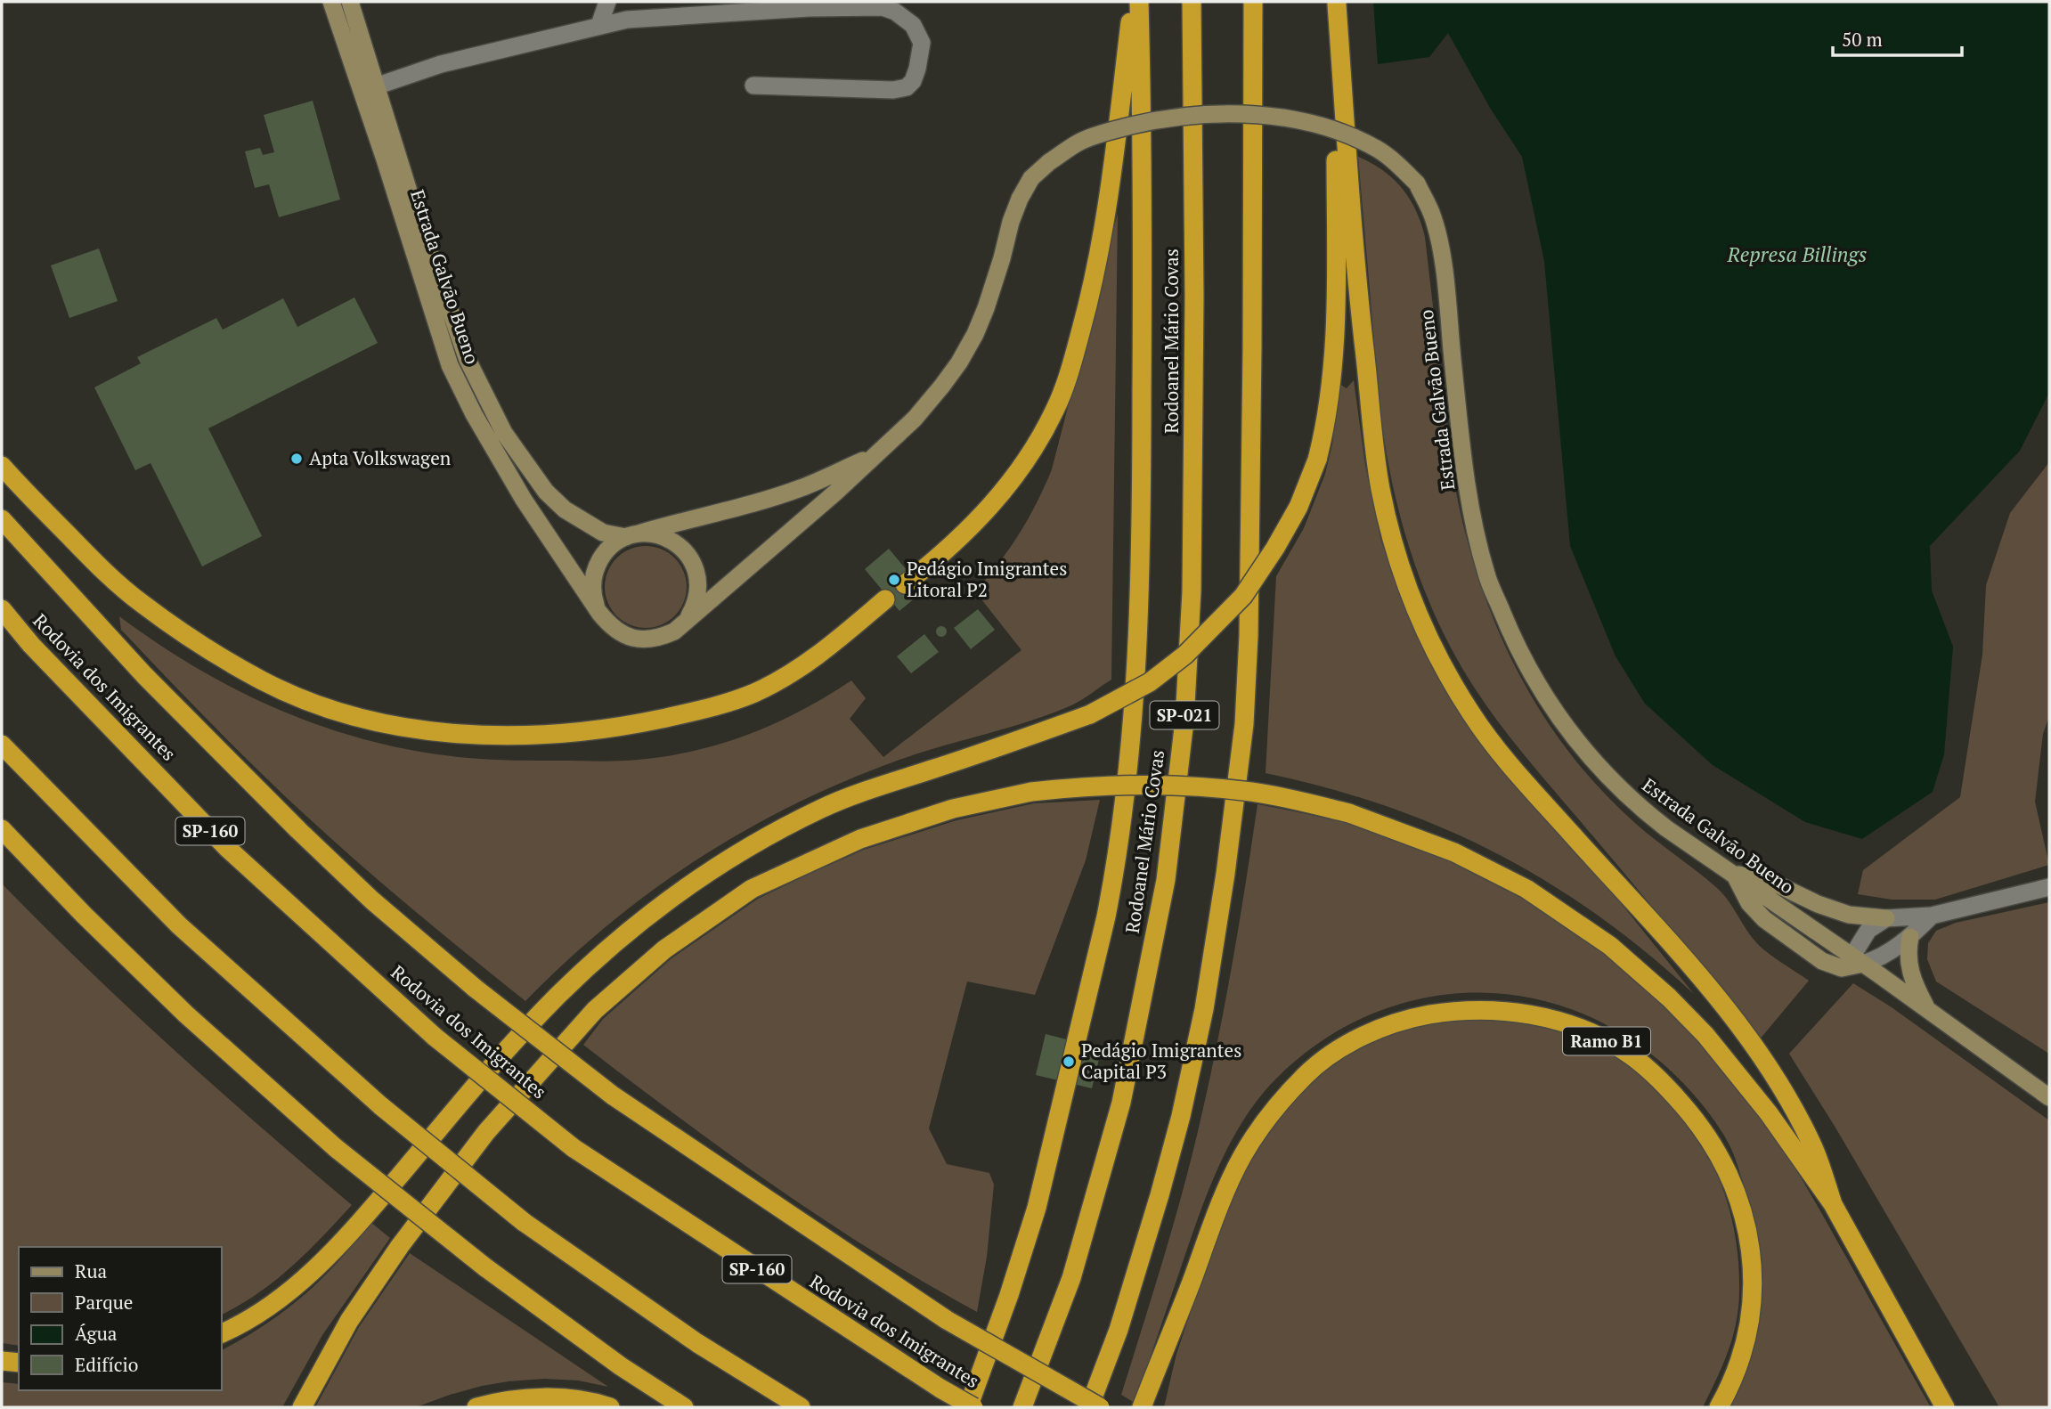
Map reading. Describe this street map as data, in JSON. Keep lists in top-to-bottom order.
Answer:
{
  "streets": {
    "highway": [
      "Rodoanel Mário Covas",
      "Rodovia dos Imigrantes",
      "SP-021",
      "SP-160",
      "Ramo B1"
    ],
    "main road": ["Estrada Galvão Bueno"]
  },
  "water": ["Represa Billings"],
  "places": ["Apta Volkswagen", "Pedágio Imigrantes Litoral P2", "Pedágio Imigrantes Capital P3"],
  "legend": [
    "Rua",
    "Parque",
    "Água",
    "Edifício"
  ],
  "scale_bar": "50 m"
}
